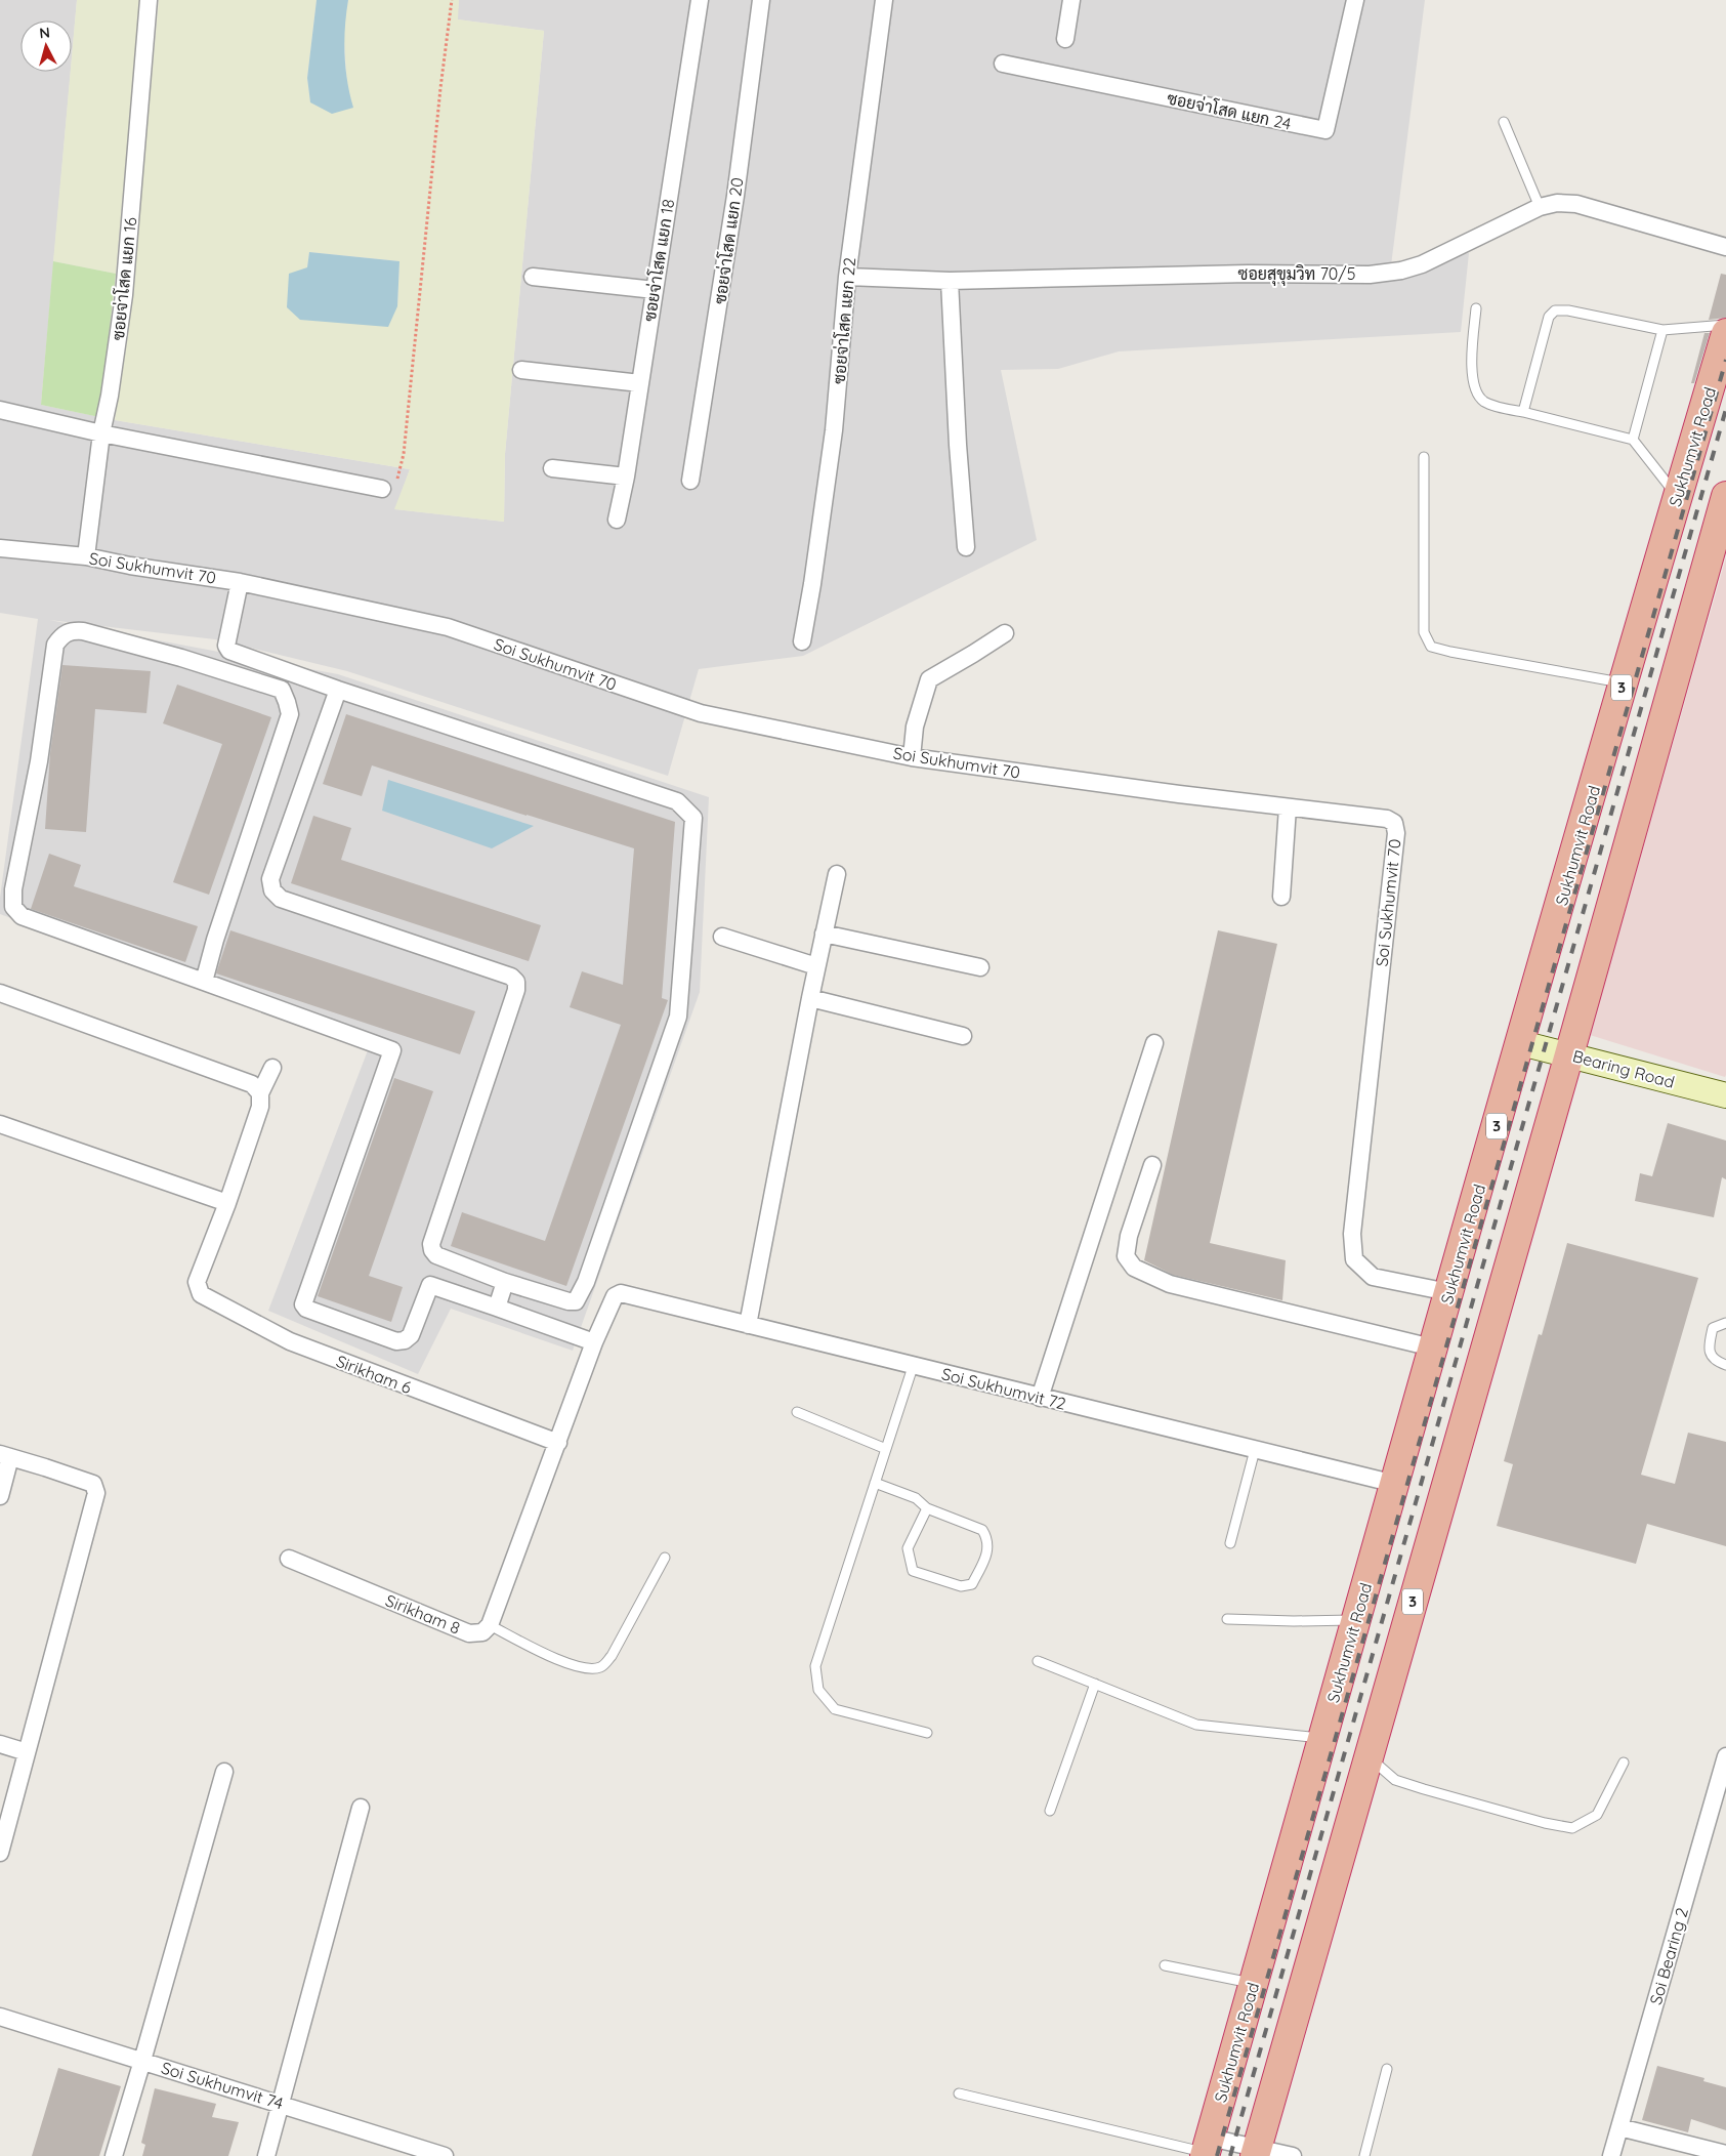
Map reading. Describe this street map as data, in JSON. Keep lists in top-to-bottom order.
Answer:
{
  "streets": {
    "highway": ["Sukhumvit Road", "3"],
    "main road": ["Bearing Road"],
    "street": [
      "ซอยจ่าโสด แยก 24",
      "ซอยจ่าโสด แยก 20",
      "ซอยจ่าโสด แยก 18",
      "ซอยสุขุมวิท 70/5",
      "ซอยจ่าโสด แยก 16",
      "ซอยจ่าโสด แยก 22",
      "Soi Sukhumvit 70",
      "Sirikham 6",
      "Soi Sukhumvit 72",
      "Sirikham 8",
      "Soi Bearing 2",
      "Soi Sukhumvit 74"
    ]
  },
  "crossings": [
    ["ซอยสุขุมวิท 70/5", "ซอยจ่าโสด แยก 22"],
    ["ซอยจ่าโสด แยก 16", "Soi Sukhumvit 70"],
    ["Sukhumvit Road", "Soi Sukhumvit 70"],
    ["Sukhumvit Road", "Bearing Road"],
    ["Sukhumvit Road", "Soi Sukhumvit 72"],
    ["3", "Bearing Road"]
  ],
  "north": "top"
}
